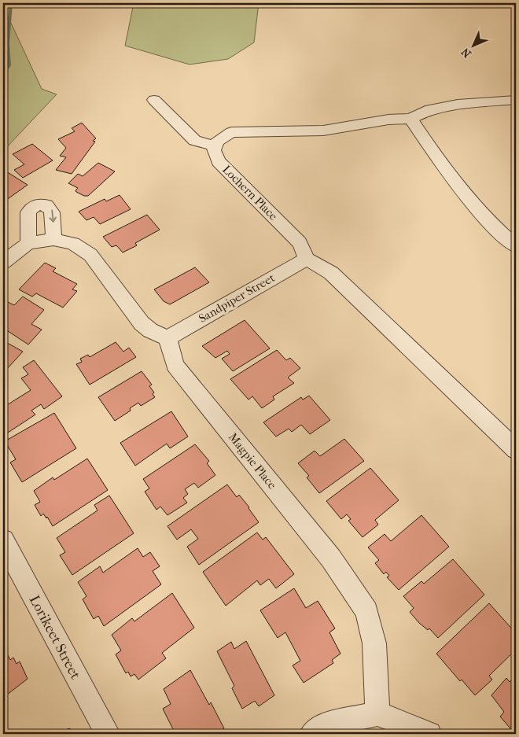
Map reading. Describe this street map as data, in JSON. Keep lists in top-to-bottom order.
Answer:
{
  "streets": {
    "street": [
      "Lochern Place",
      "Sandpiper Street",
      "Magpie Place",
      "Lorikeet Street"
    ]
  },
  "crossings": [
    ["Lochern Place", "Sandpiper Street"],
    ["Sandpiper Street", "Magpie Place"]
  ],
  "north": "bottom left"
}
